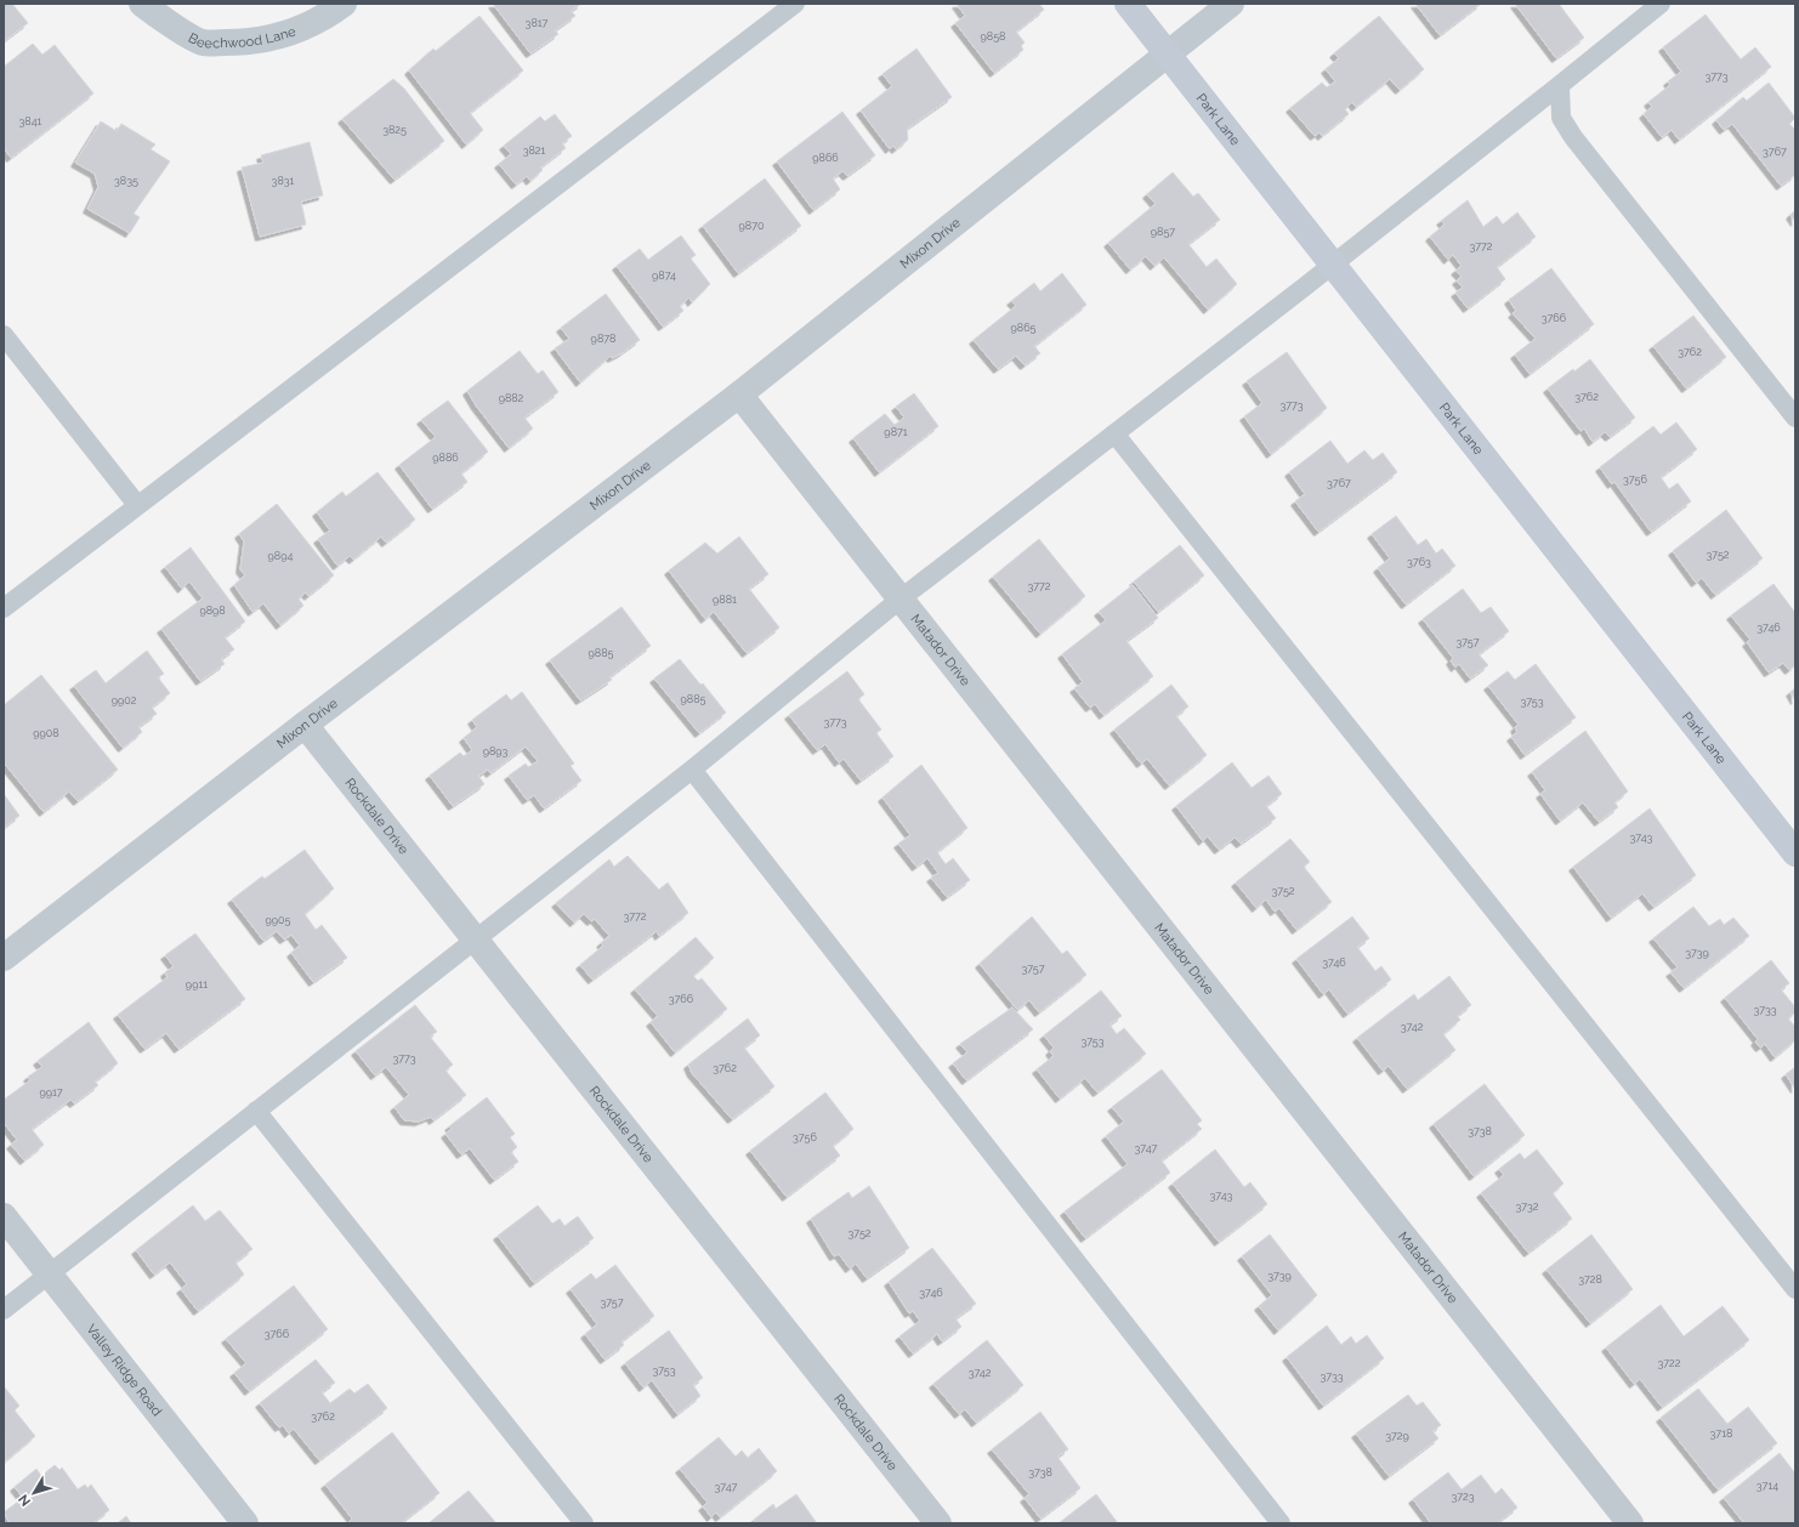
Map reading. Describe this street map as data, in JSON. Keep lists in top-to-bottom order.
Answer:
{
  "streets": {
    "street": [
      "Beechwood Lane",
      "Park Lane",
      "Mixon Drive",
      "Matador Drive",
      "Rockdale Drive",
      "Valley Ridge Road"
    ]
  },
  "crossings": [
    ["Park Lane", "Mixon Drive"],
    ["Mixon Drive", "Matador Drive"],
    ["Mixon Drive", "Rockdale Drive"]
  ],
  "house_numbers": [
    "3817",
    "9858",
    "3773",
    "3841",
    "3825",
    "3821",
    "3767",
    "9866",
    "3835",
    "3831",
    "9870",
    "9857",
    "3772",
    "9874",
    "3766",
    "9865",
    "9878",
    "3762",
    "3762",
    "9882",
    "3773",
    "9871",
    "9886",
    "3756",
    "3767",
    "3752",
    "9894",
    "3763",
    "3772",
    "9881",
    "9898",
    "3746",
    "3757",
    "9885",
    "9885",
    "9902",
    "3753",
    "3773",
    "9908",
    "9893",
    "3743",
    "3752",
    "3772",
    "9905",
    "3739",
    "3746",
    "3757",
    "9911",
    "3766",
    "3733",
    "3742",
    "3753",
    "3773",
    "3762",
    "9917",
    "3738",
    "3756",
    "3747",
    "3743",
    "3732",
    "3752",
    "3739",
    "3728",
    "3746",
    "3757",
    "3766",
    "3722",
    "3753",
    "3742",
    "3733",
    "3762",
    "3718",
    "3729",
    "3738",
    "3714",
    "3747",
    "3723"
  ],
  "north": "bottom left"
}
